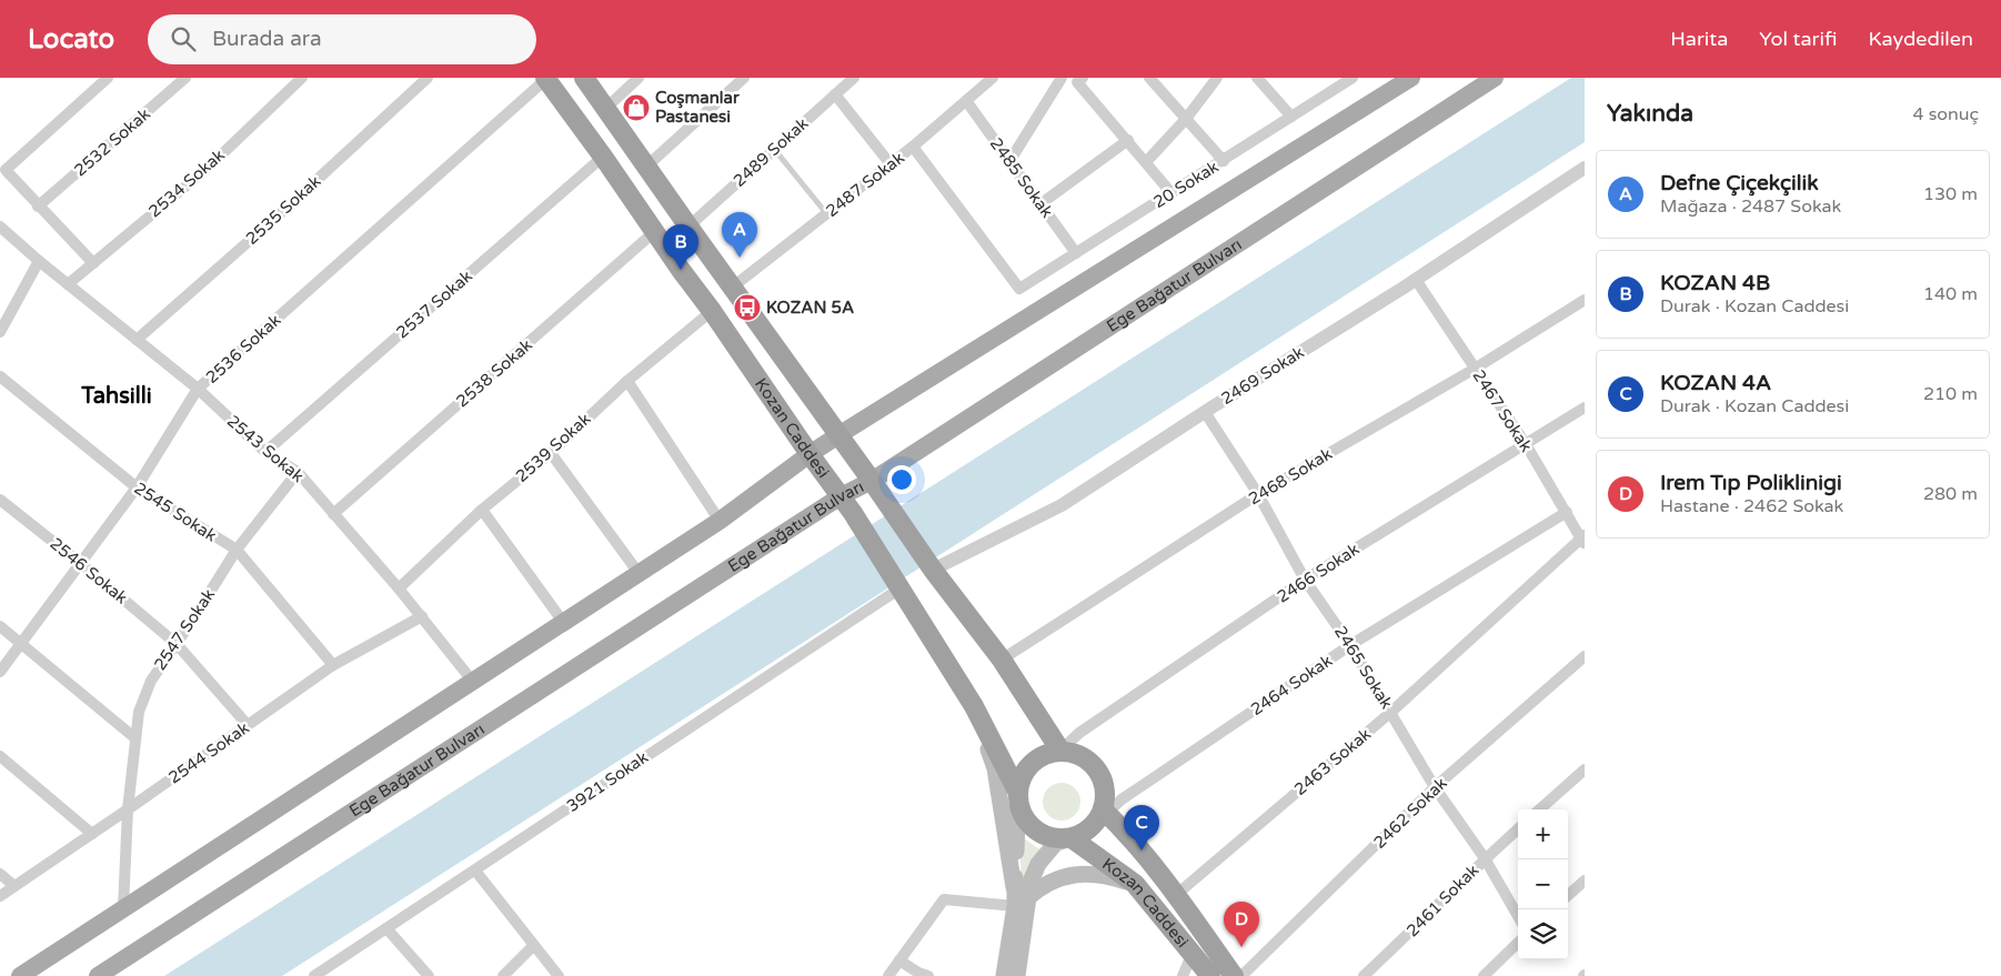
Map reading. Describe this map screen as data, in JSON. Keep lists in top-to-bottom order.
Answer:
{
  "streets": {
    "highway": ["Kozan Caddesi"],
    "main road": ["Ege Bağatur Bulvarı"],
    "street": [
      "2532 Sokak",
      "2489 Sokak",
      "2485 Sokak",
      "2534 Sokak",
      "2487 Sokak",
      "20 Sokak",
      "2535 Sokak",
      "2537 Sokak",
      "2536 Sokak",
      "2538 Sokak",
      "2469 Sokak",
      "2467 Sokak",
      "2539 Sokak",
      "2543 Sokak",
      "2468 Sokak",
      "2545 Sokak",
      "2546 Sokak",
      "2466 Sokak",
      "2547 Sokak",
      "2465 Sokak",
      "2464 Sokak",
      "2544 Sokak",
      "2463 Sokak",
      "3921 Sokak",
      "2462 Sokak",
      "2461 Sokak"
    ]
  },
  "crossings": [
    ["2489 Sokak", "Kozan Caddesi"],
    ["2485 Sokak", "2487 Sokak"],
    ["2485 Sokak", "20 Sokak"],
    ["2534 Sokak", "2543 Sokak"],
    ["2487 Sokak", "20 Sokak"],
    ["2487 Sokak", "Kozan Caddesi"],
    ["2535 Sokak", "2543 Sokak"],
    ["Ege Bağatur Bulvarı", "Kozan Caddesi"],
    ["2537 Sokak", "Kozan Caddesi"],
    ["2537 Sokak", "2543 Sokak"],
    ["2536 Sokak", "Kozan Caddesi"],
    ["2536 Sokak", "2543 Sokak"],
    ["2536 Sokak", "2545 Sokak"],
    ["2536 Sokak", "2546 Sokak"],
    ["2538 Sokak", "Kozan Caddesi"],
    ["2538 Sokak", "2543 Sokak"],
    ["2469 Sokak", "2467 Sokak"],
    ["2469 Sokak", "Kozan Caddesi"],
    ["2469 Sokak", "2465 Sokak"],
    ["2467 Sokak", "2468 Sokak"],
    ["2467 Sokak", "2466 Sokak"],
    ["2467 Sokak", "2464 Sokak"],
    ["2467 Sokak", "2463 Sokak"],
    ["Kozan Caddesi", "2539 Sokak"],
    ["Kozan Caddesi", "2468 Sokak"],
    ["Kozan Caddesi", "2466 Sokak"],
    ["Kozan Caddesi", "2464 Sokak"],
    ["Kozan Caddesi", "2463 Sokak"],
    ["Kozan Caddesi", "3921 Sokak"],
    ["2539 Sokak", "2543 Sokak"],
    ["2543 Sokak", "2547 Sokak"],
    ["2543 Sokak", "2544 Sokak"],
    ["2468 Sokak", "2465 Sokak"],
    ["2545 Sokak", "2547 Sokak"],
    ["2545 Sokak", "2544 Sokak"],
    ["2546 Sokak", "2547 Sokak"],
    ["2546 Sokak", "2544 Sokak"],
    ["2466 Sokak", "2465 Sokak"],
    ["2466 Sokak", "2464 Sokak"],
    ["2547 Sokak", "2544 Sokak"],
    ["2465 Sokak", "2464 Sokak"],
    ["2465 Sokak", "2463 Sokak"],
    ["2465 Sokak", "2462 Sokak"],
    ["2465 Sokak", "2461 Sokak"]
  ],
  "districts": ["Tahsilli"],
  "places": {
    "shop": ["Coşmanlar Pastanesi"],
    "bus stop": ["KOZAN 5A"]
  },
  "page": {
    "header": "Locato",
    "search": "Burada ara",
    "nav": ["Harita", "Yol tarifi", "Kaydedilen"],
    "heading": ["Yakında", "4 sonuç"],
    "list": [
      {
        "mark": "A",
        "name": "Defne Çiçekçilik",
        "note": "Mağaza · 2487 Sokak",
        "value": "130 m"
      },
      {
        "mark": "B",
        "name": "KOZAN 4B",
        "note": "Durak · Kozan Caddesi",
        "value": "140 m"
      },
      {
        "mark": "C",
        "name": "KOZAN 4A",
        "note": "Durak · Kozan Caddesi",
        "value": "210 m"
      },
      {
        "mark": "D",
        "name": "Irem Tıp Poliklinigi",
        "note": "Hastane · 2462 Sokak",
        "value": "280 m"
      }
    ],
    "pins": [
      "A",
      "B",
      "C",
      "D"
    ],
    "map_buttons": ["+", "−"]
  }
}
